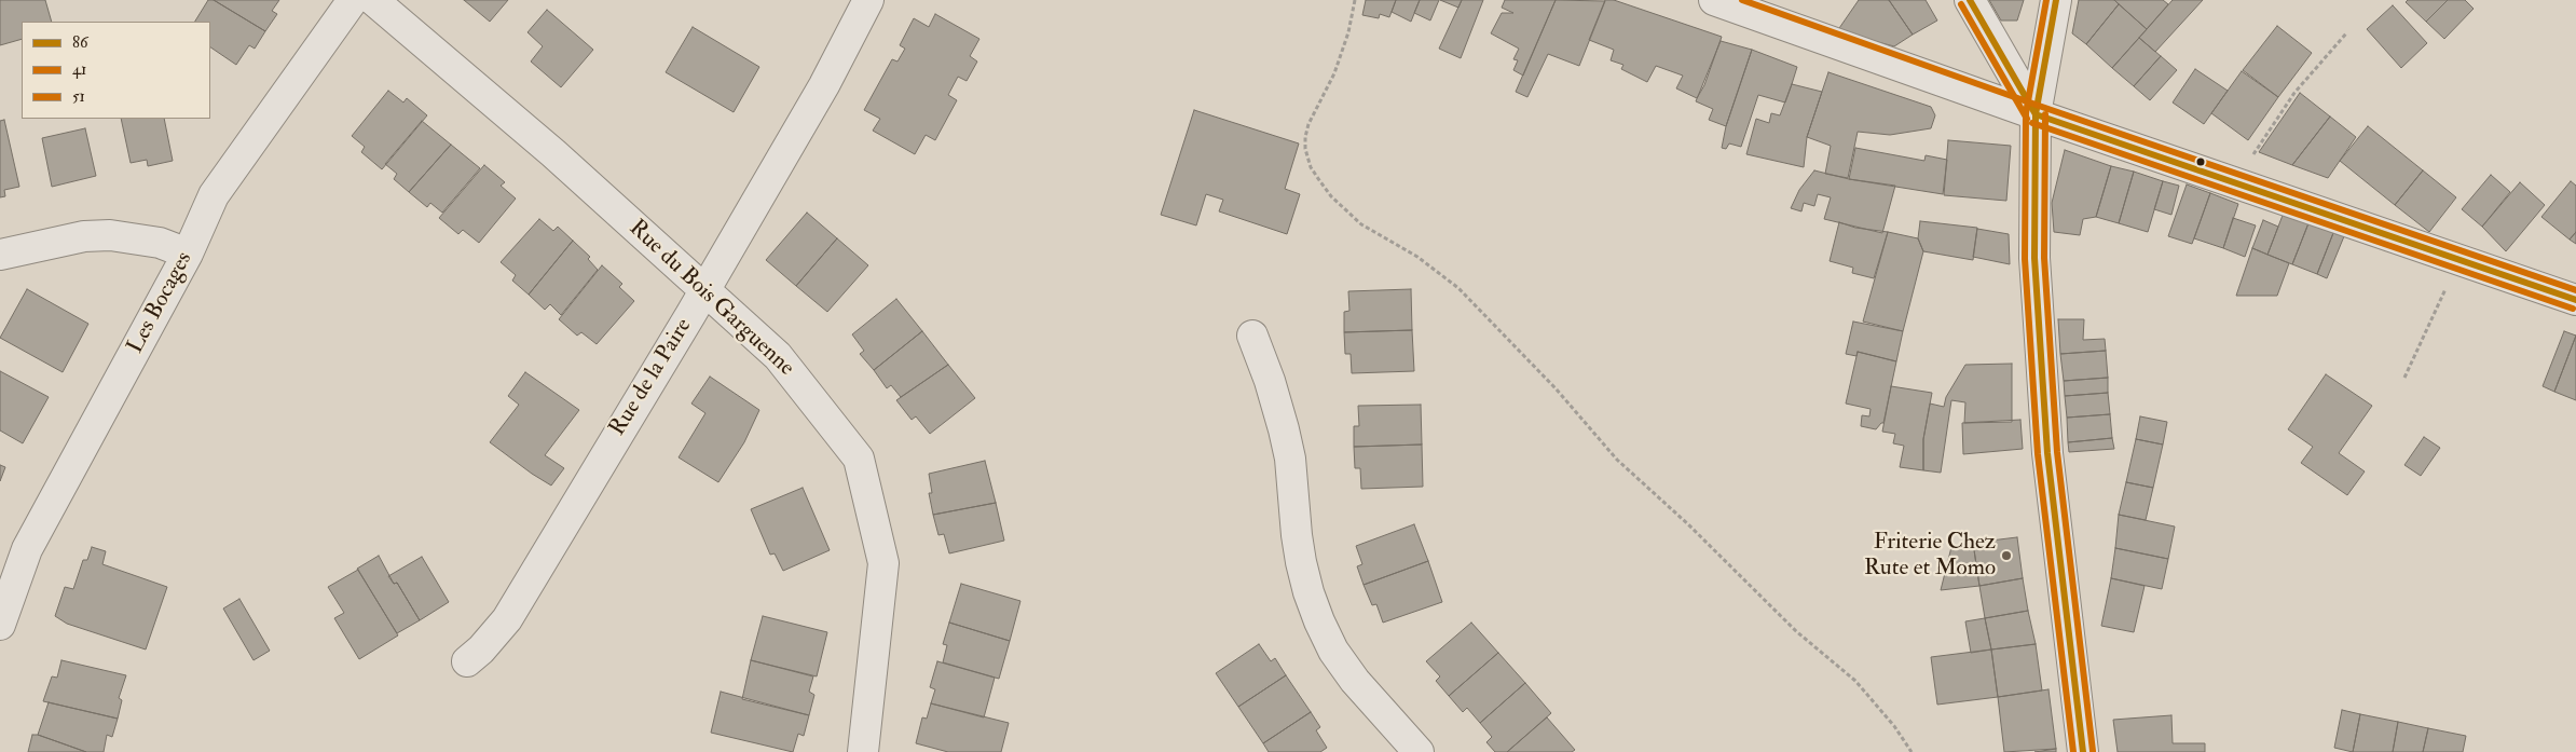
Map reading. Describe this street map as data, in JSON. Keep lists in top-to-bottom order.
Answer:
{
  "streets": {
    "street": ["Rue du Bois Garguenne", "Les Bocages", "Rue de la Paire"]
  },
  "crossings": [
    ["Rue du Bois Garguenne", "Rue de la Paire"]
  ],
  "places": ["Friterie Chez Rute et Momo"],
  "lines": ["transit line 86", "transit line 41", "transit line 51"],
  "legend": ["86", "41", "51"]
}
